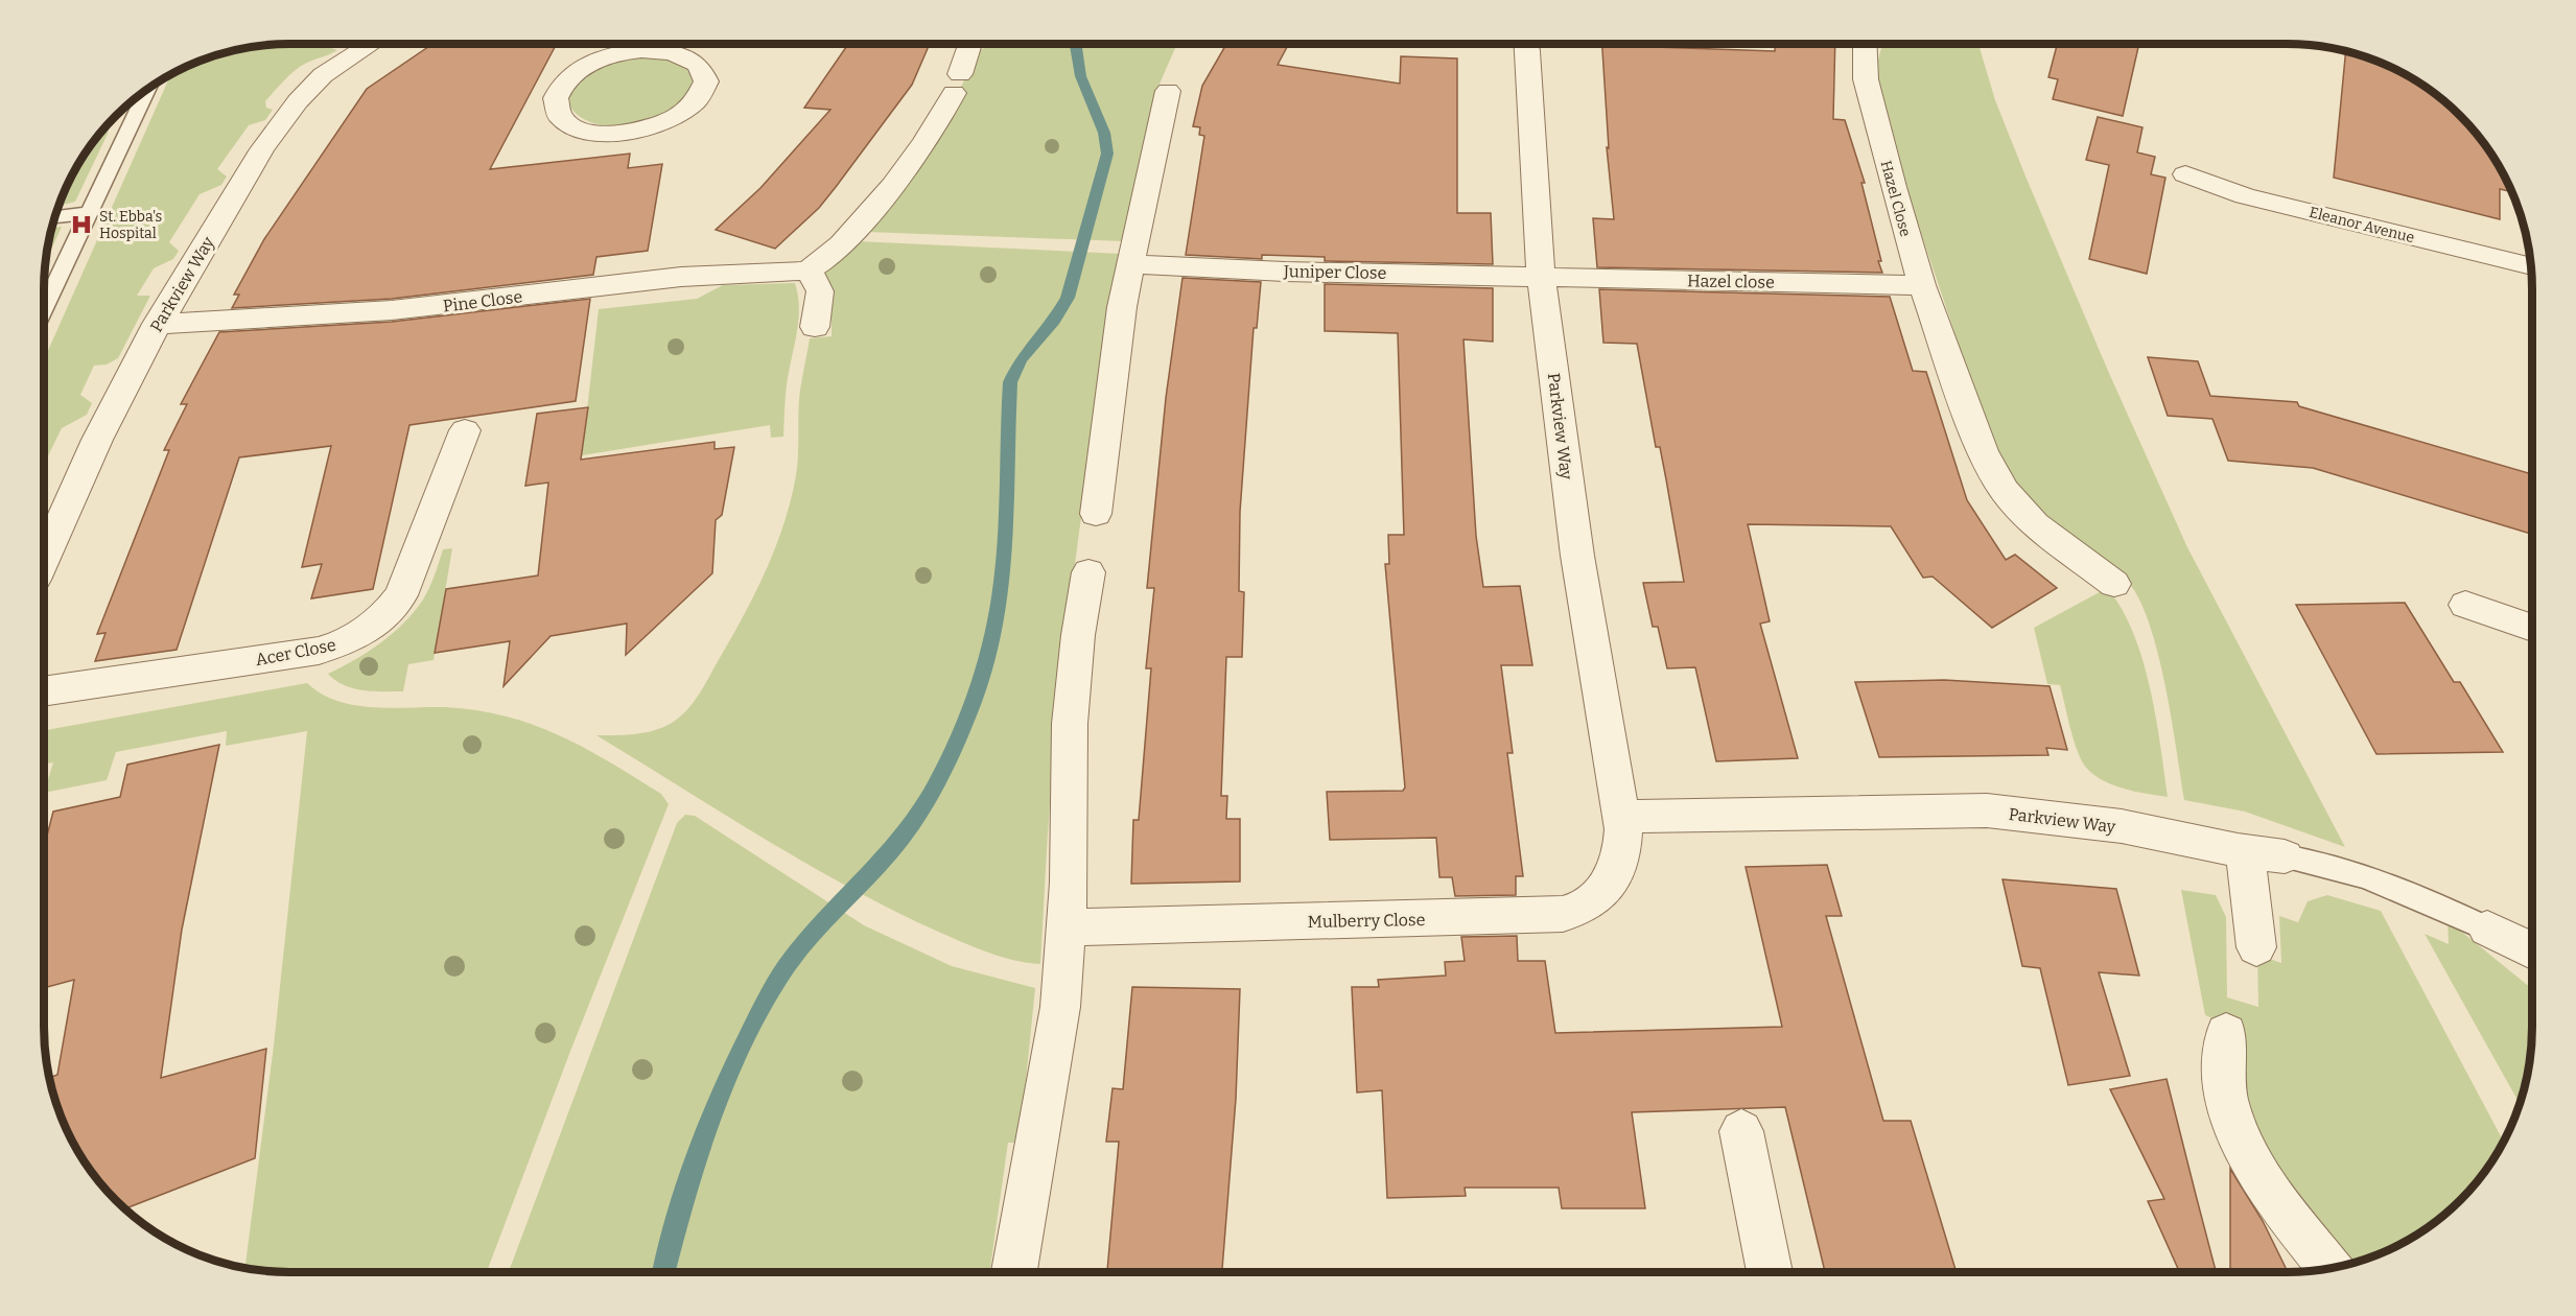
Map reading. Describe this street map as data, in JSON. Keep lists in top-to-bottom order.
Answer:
{
  "streets": {
    "street": [
      "Hazel Close",
      "Eleanor Avenue",
      "Juniper Close",
      "Hazel close",
      "Parkview Way",
      "Pine Close",
      "Acer Close",
      "Mulberry Close"
    ]
  },
  "crossings": [
    ["Hazel Close", "Hazel close"],
    ["Juniper Close", "Hazel close"],
    ["Juniper Close", "Parkview Way"],
    ["Hazel close", "Parkview Way"],
    ["Parkview Way", "Pine Close"],
    ["Parkview Way", "Mulberry Close"]
  ],
  "places": {
    "hospital": ["St. Ebba's Hospital"]
  }
}
